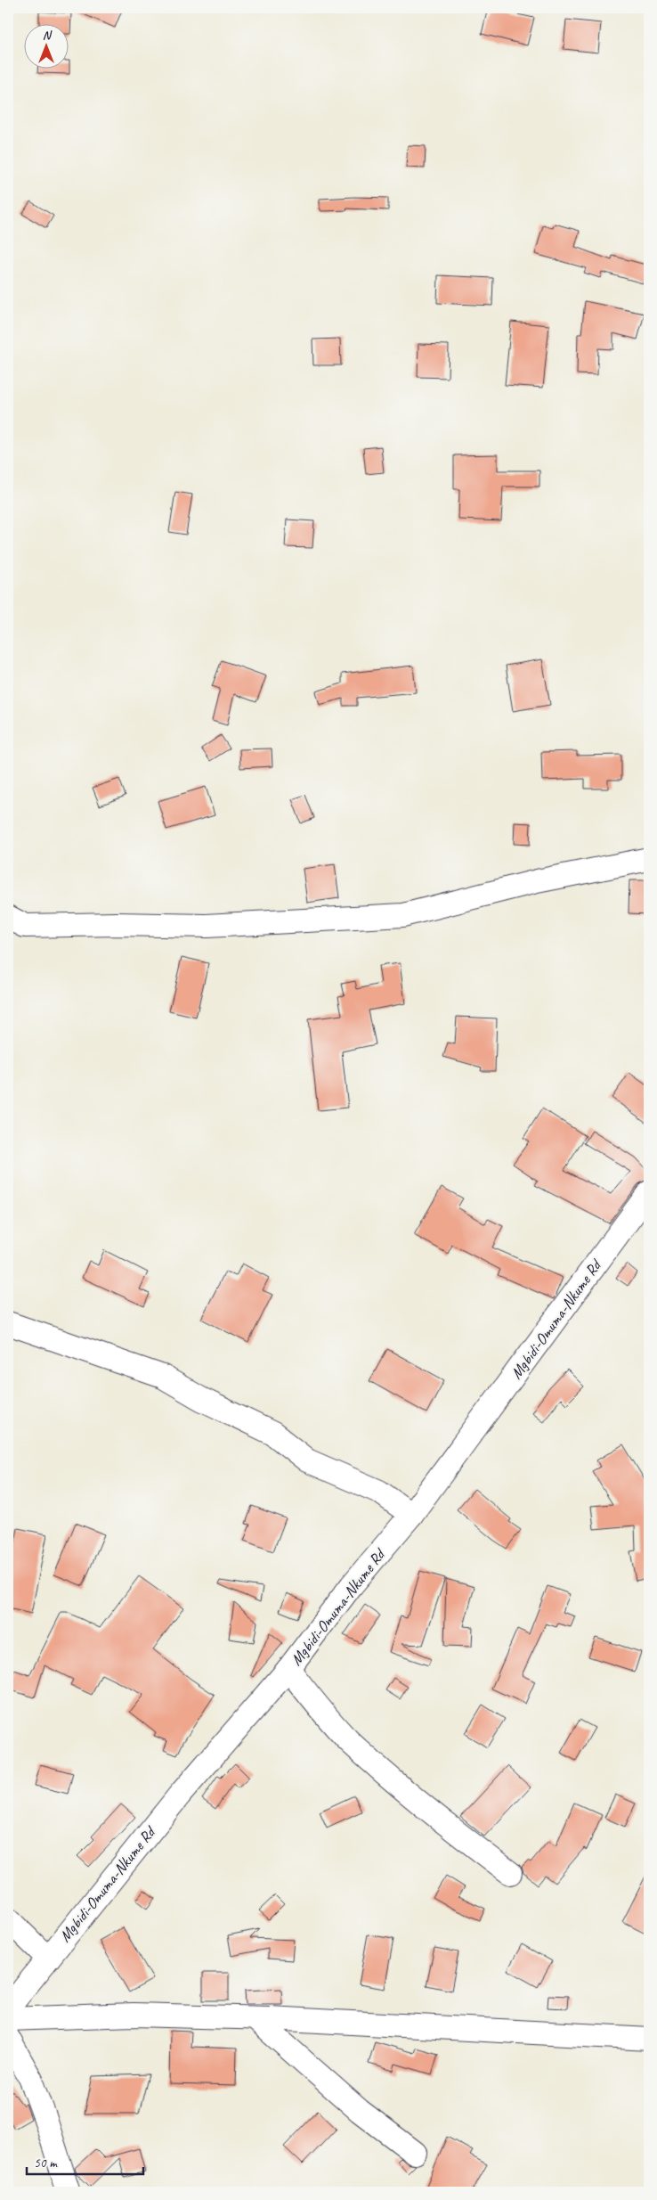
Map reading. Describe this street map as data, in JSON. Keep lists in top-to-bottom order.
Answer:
{
  "streets": {
    "street": ["Mgbidi-Omuma-Nkume Rd"]
  },
  "scale_bar": "50 m",
  "north": "top"
}
